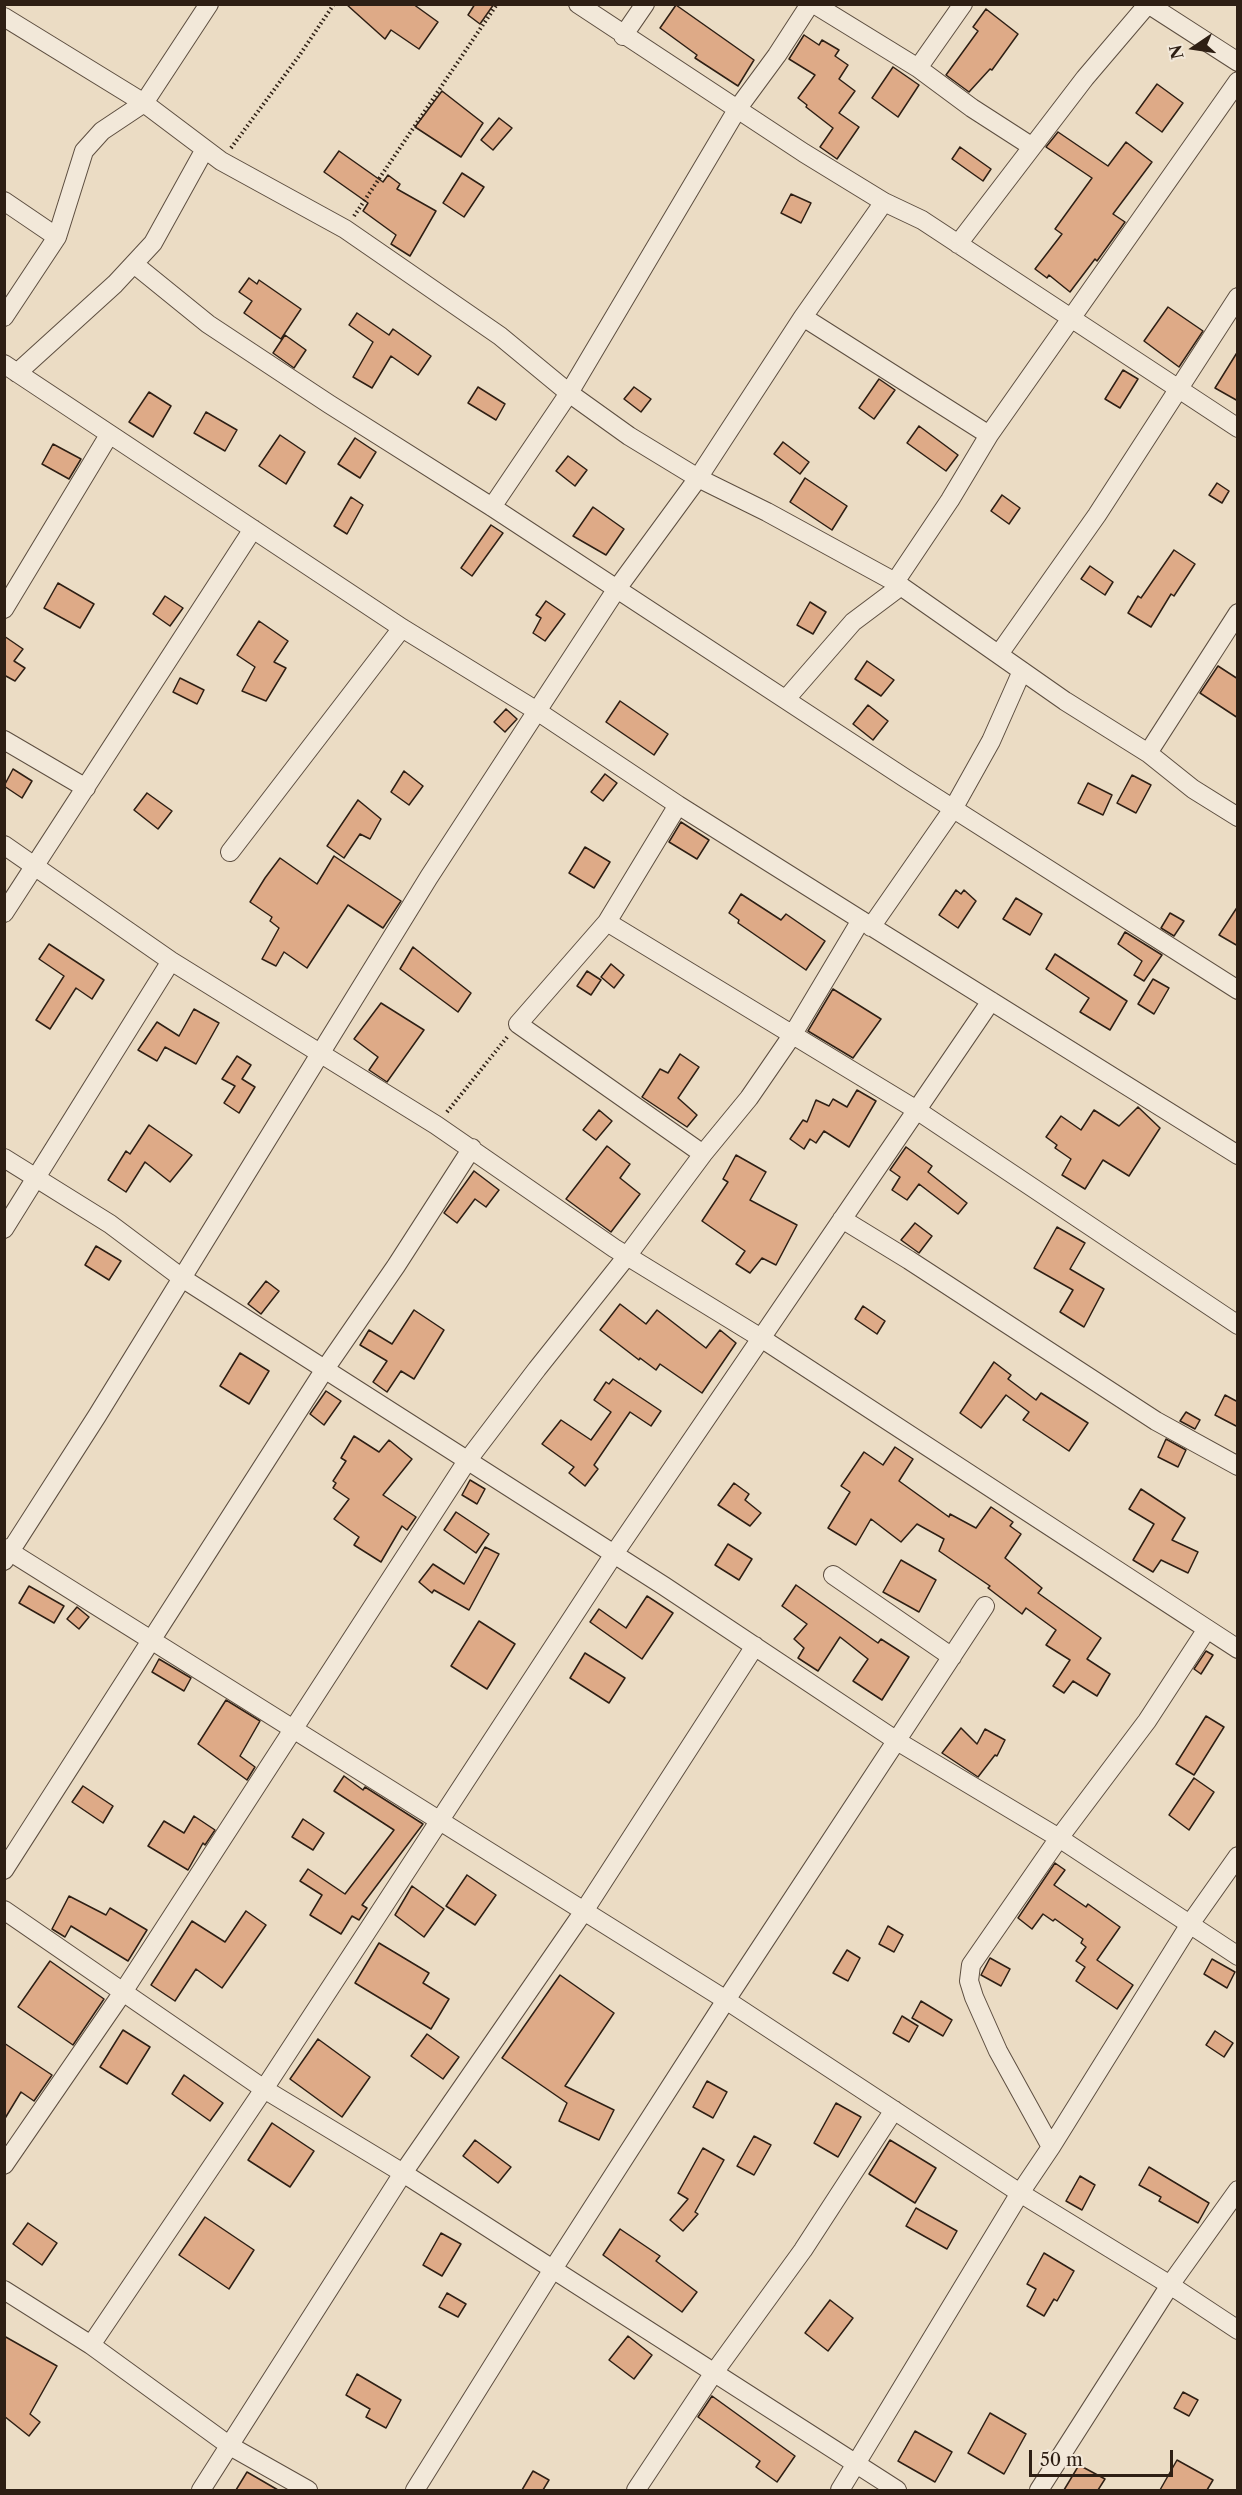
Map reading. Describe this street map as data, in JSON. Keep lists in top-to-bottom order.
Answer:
{
  "scale_bar": "50 m",
  "north": "left"
}
